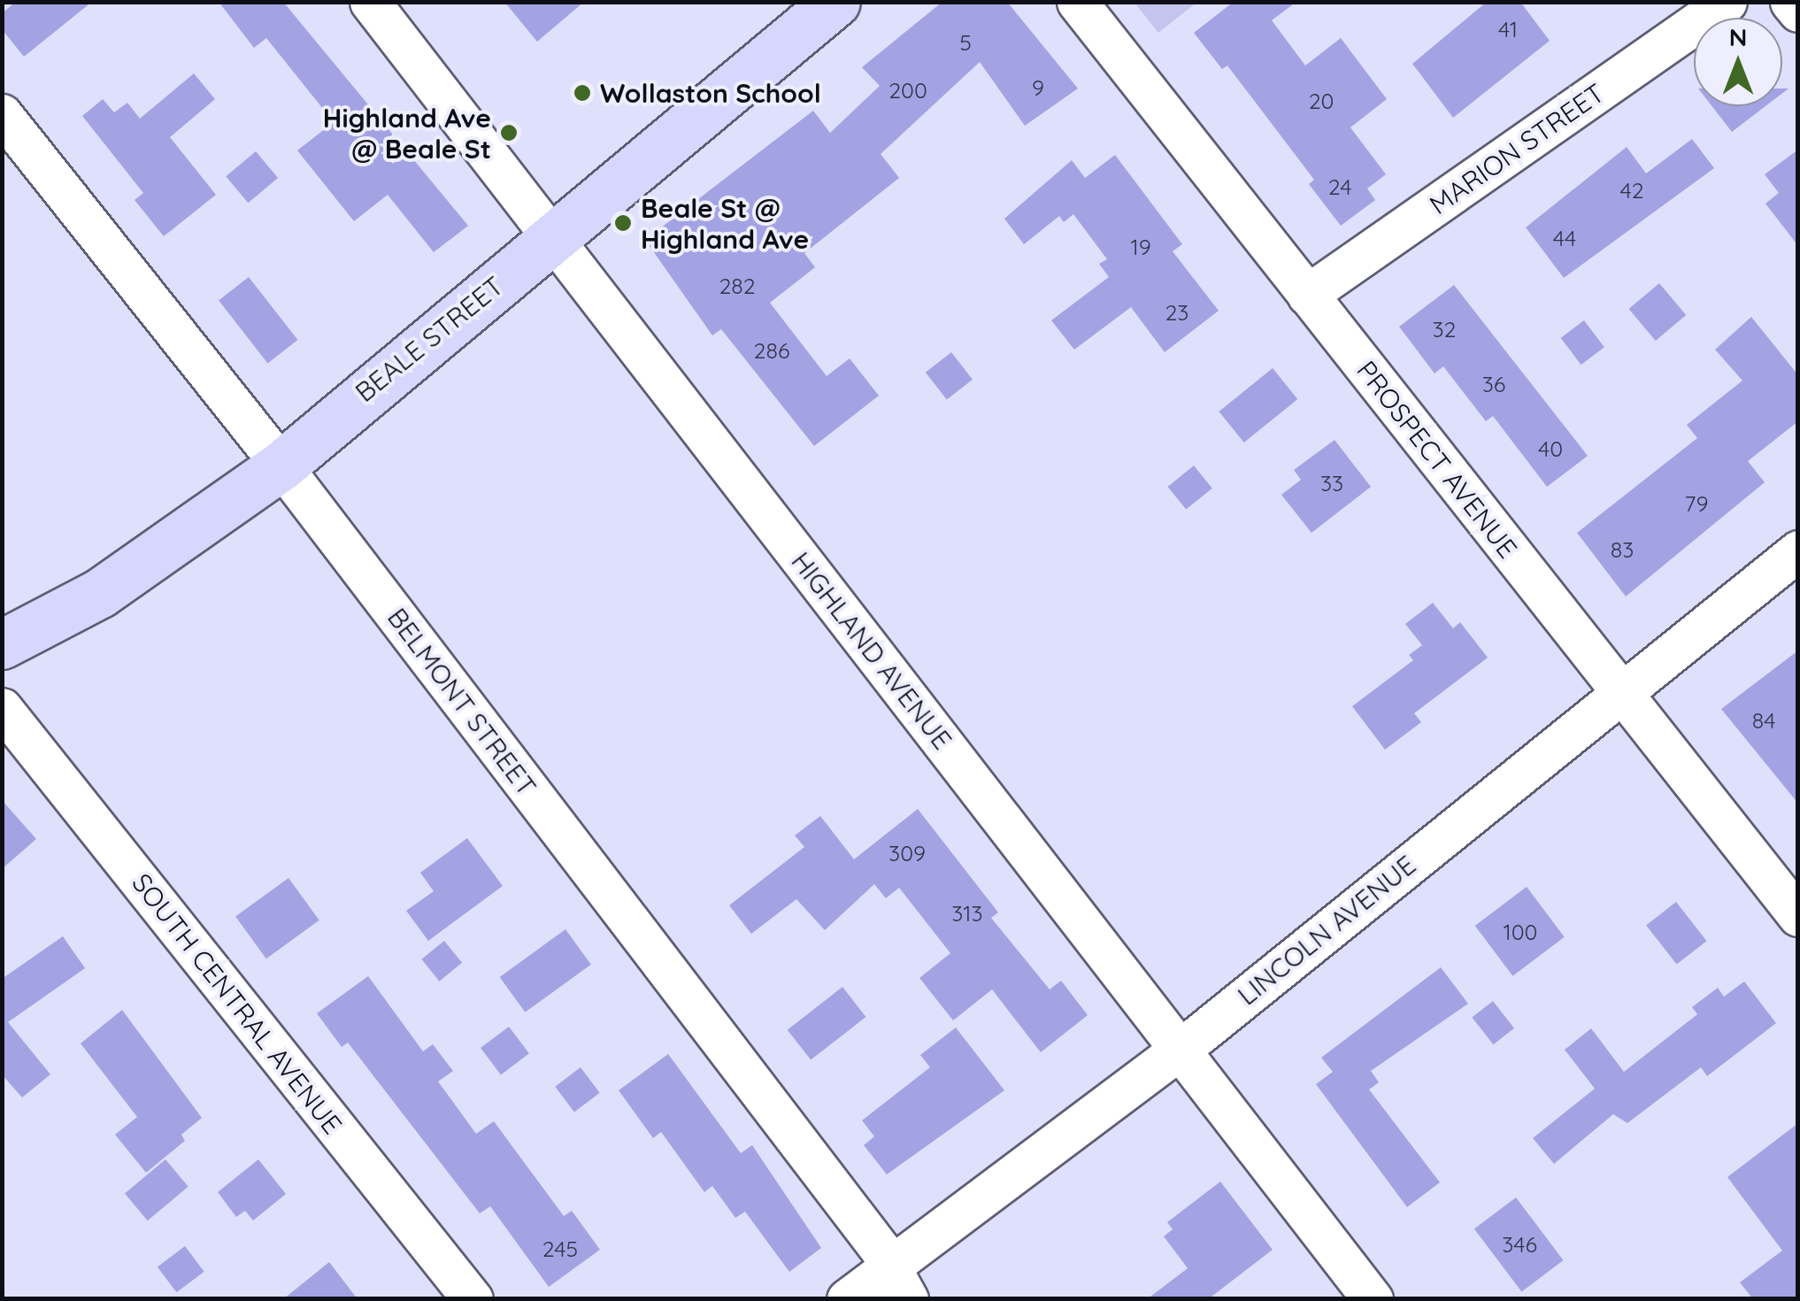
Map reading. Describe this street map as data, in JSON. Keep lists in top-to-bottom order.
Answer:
{
  "streets": {
    "main road": ["BEALE STREET"],
    "street": [
      "MARION STREET",
      "PROSPECT AVENUE",
      "HIGHLAND AVENUE",
      "BELMONT STREET",
      "LINCOLN AVENUE",
      "SOUTH CENTRAL AVENUE"
    ]
  },
  "crossings": [
    ["MARION STREET", "PROSPECT AVENUE"],
    ["BEALE STREET", "HIGHLAND AVENUE"],
    ["BEALE STREET", "BELMONT STREET"],
    ["PROSPECT AVENUE", "LINCOLN AVENUE"],
    ["HIGHLAND AVENUE", "LINCOLN AVENUE"],
    ["BELMONT STREET", "LINCOLN AVENUE"]
  ],
  "places": ["Wollaston School", "Highland Ave @ Beale St", "Beale St @ Highland Ave"],
  "house_numbers": [
    "41",
    "5",
    "9",
    "200",
    "20",
    "24",
    "42",
    "44",
    "19",
    "282",
    "23",
    "32",
    "286",
    "36",
    "40",
    "33",
    "79",
    "83",
    "84",
    "309",
    "313",
    "100",
    "346",
    "245"
  ],
  "north": "top"
}
